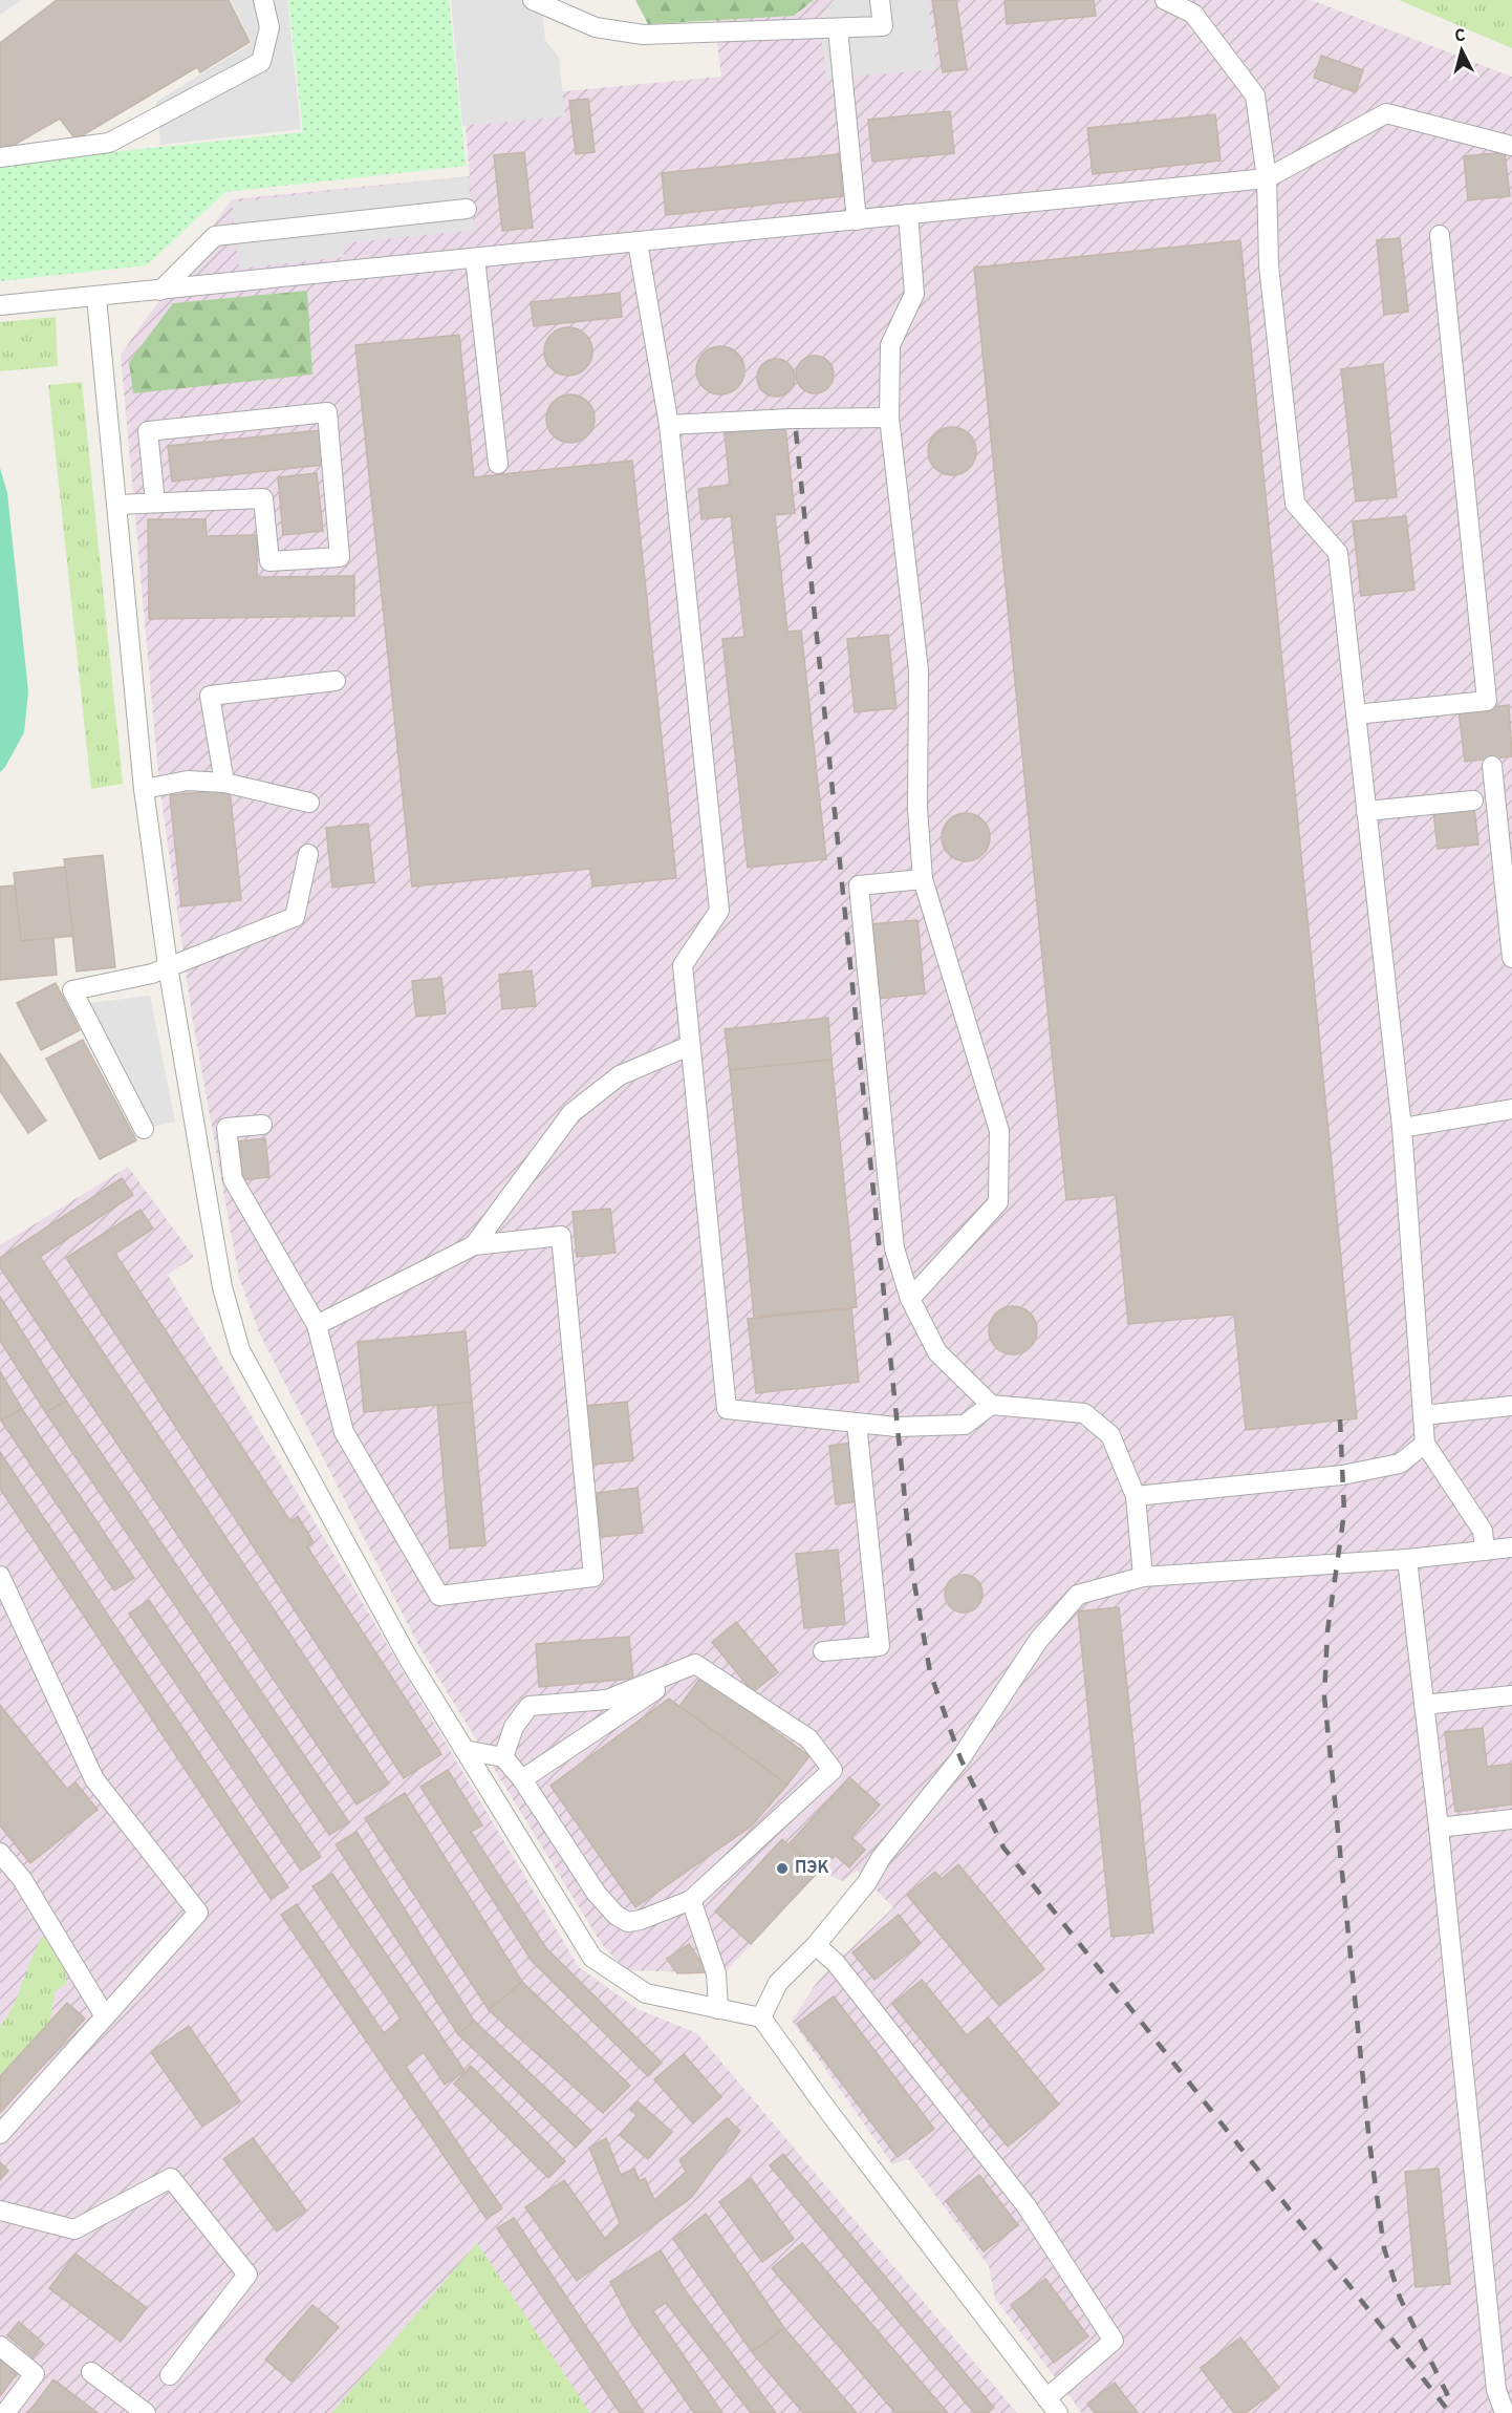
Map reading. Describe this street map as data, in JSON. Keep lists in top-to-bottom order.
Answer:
{
  "places": ["ПЭК"],
  "north": "top"
}
